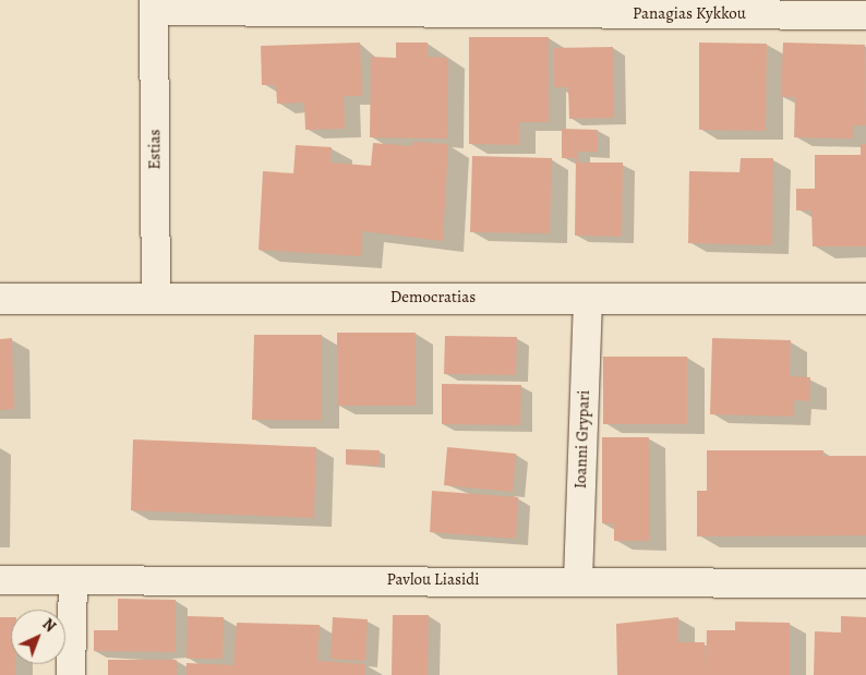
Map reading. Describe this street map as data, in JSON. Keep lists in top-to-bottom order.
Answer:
{
  "streets": {
    "street": [
      "Panagias Kykkou",
      "Estias",
      "Democratias",
      "Ioanni Grypari",
      "Pavlou Liasidi"
    ]
  },
  "crossings": [
    ["Panagias Kykkou", "Estias"],
    ["Estias", "Democratias"],
    ["Democratias", "Ioanni Grypari"],
    ["Ioanni Grypari", "Pavlou Liasidi"]
  ],
  "north": "top right"
}
